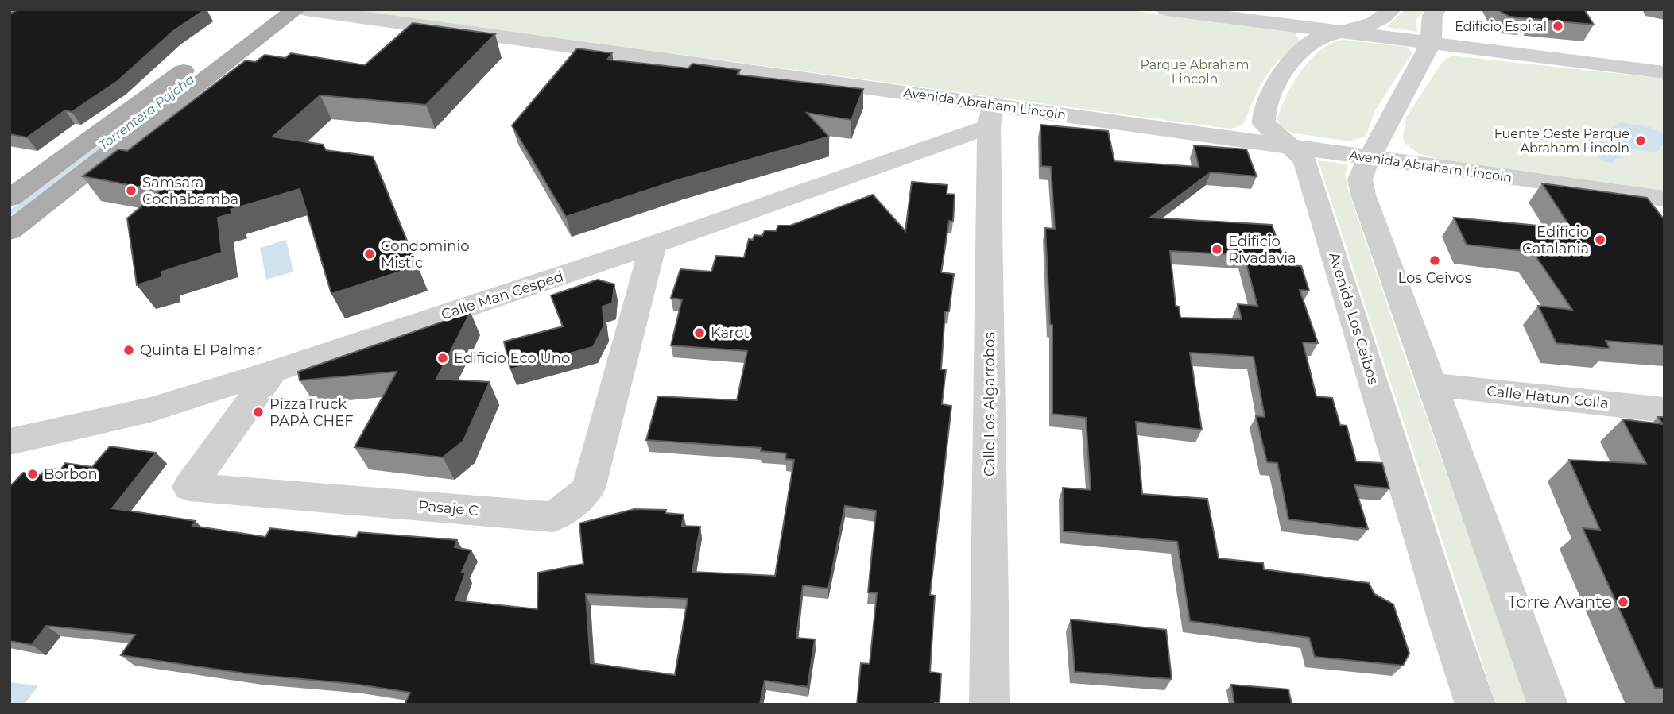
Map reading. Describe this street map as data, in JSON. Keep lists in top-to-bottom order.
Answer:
{
  "streets": {
    "street": [
      "Avenida Abraham Lincoln",
      "Calle Man Césped",
      "Avenida Los Ceibos",
      "Calle Hatun Colla",
      "Calle Los Algarrobos",
      "Pasaje C"
    ]
  },
  "crossings": [
    ["Avenida Abraham Lincoln", "Calle Man Césped"],
    ["Avenida Abraham Lincoln", "Avenida Los Ceibos"],
    ["Avenida Abraham Lincoln", "Calle Los Algarrobos"],
    ["Calle Man Césped", "Calle Los Algarrobos"],
    ["Calle Man Césped", "Pasaje C"]
  ],
  "water": ["Torrentera Pajcha"],
  "parks": ["Parque Abraham Lincoln"],
  "places": [
    "Edificio Espiral",
    "Fuente Oeste Parque Abraham Lincoln",
    "Samsara Cochabamba",
    "Edificio Catalania",
    "Edificio Rivadavia",
    "Condominio Mistic",
    "Los Ceivos",
    "Karot",
    "Quinta El Palmar",
    "Edificio Eco Uno",
    "PizzaTruck PAPÀ CHEF",
    "Borbon",
    "Torre Avante"
  ]
}
